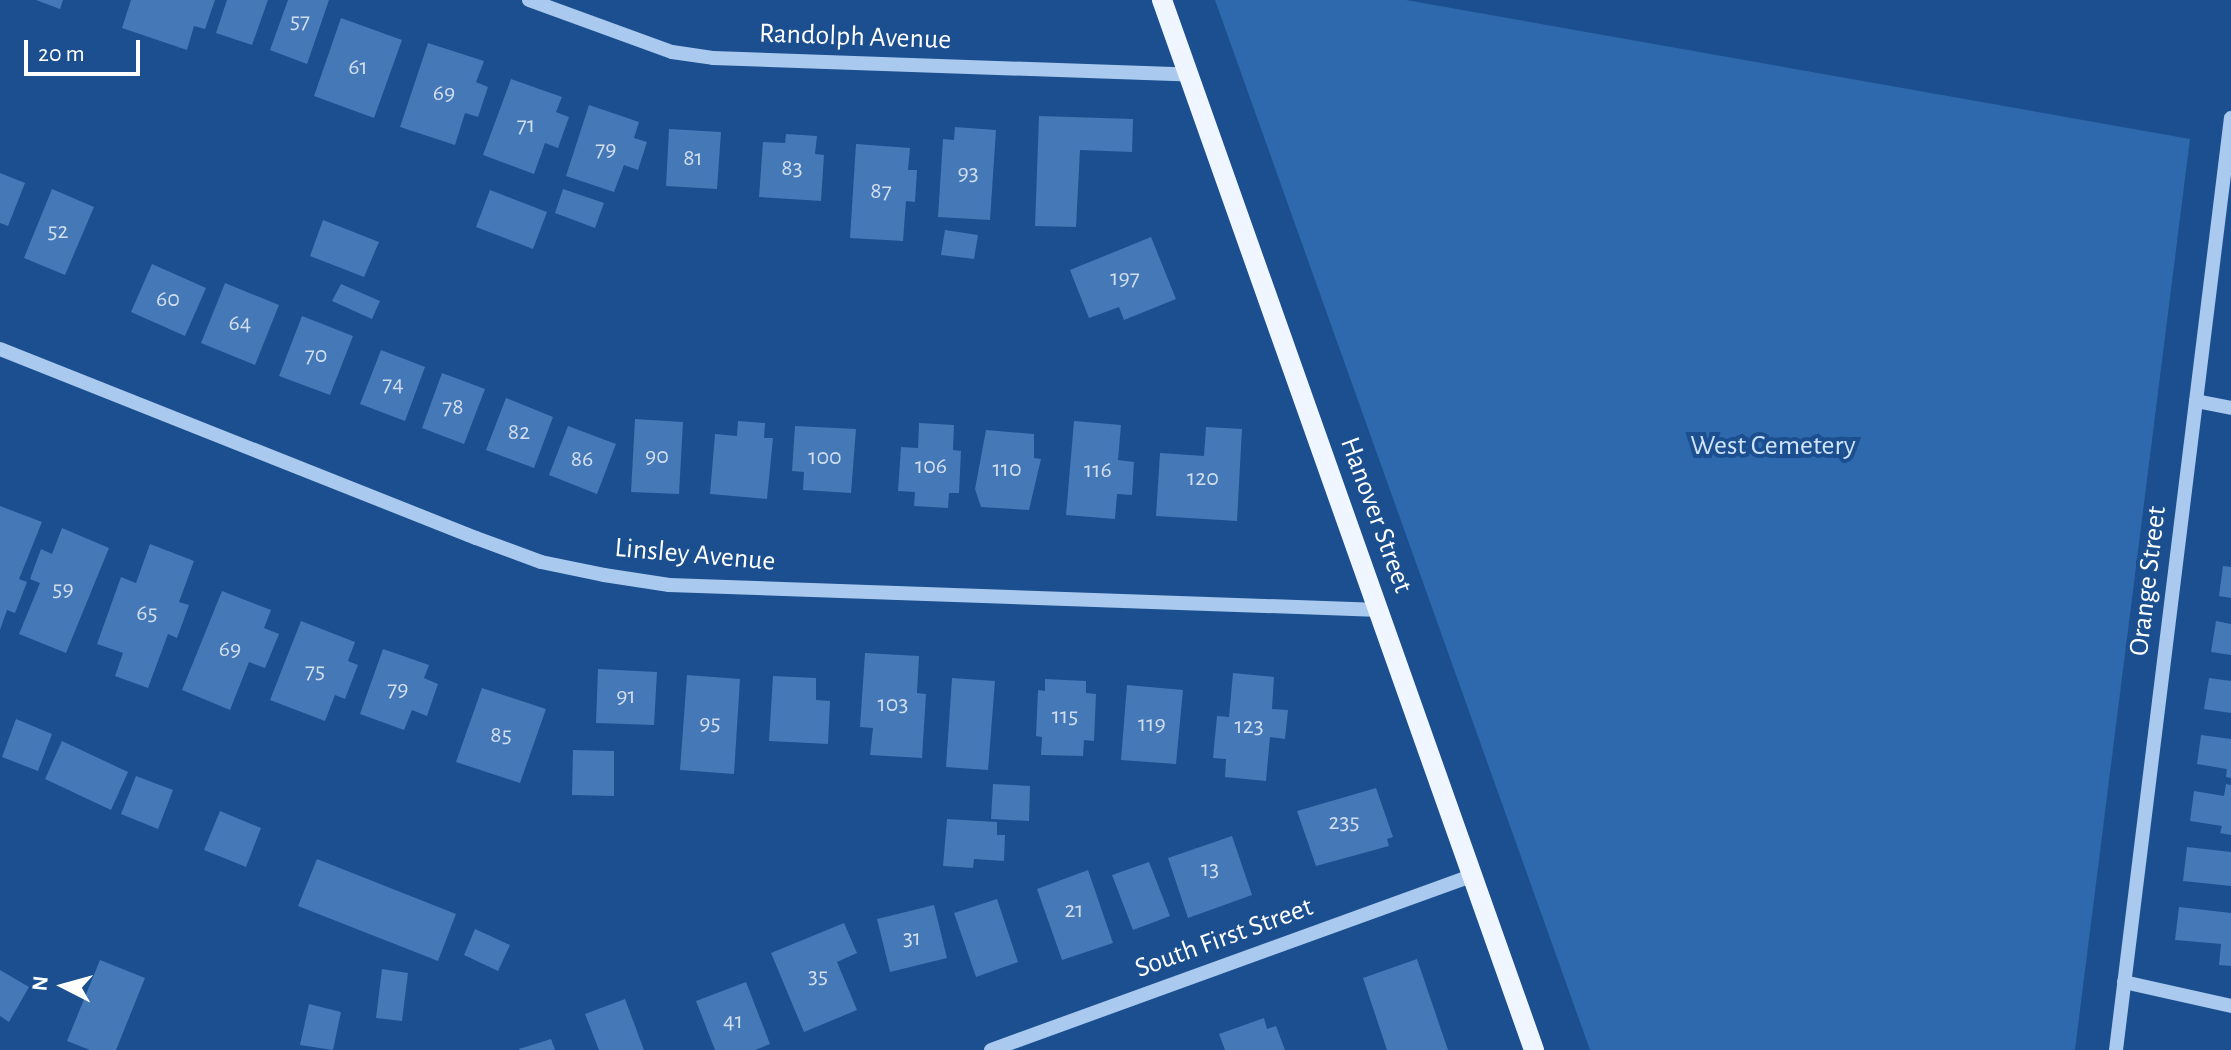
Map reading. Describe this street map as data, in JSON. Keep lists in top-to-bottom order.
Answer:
{
  "streets": {
    "main road": ["Hanover Street"],
    "street": [
      "Randolph Avenue",
      "Linsley Avenue",
      "Orange Street",
      "South First Street"
    ]
  },
  "crossings": [
    ["Randolph Avenue", "Hanover Street"],
    ["Hanover Street", "Linsley Avenue"],
    ["Hanover Street", "South First Street"]
  ],
  "parks": ["West Cemetery"],
  "house_numbers": [
    "57",
    "61",
    "69",
    "71",
    "79",
    "81",
    "83",
    "93",
    "87",
    "52",
    "197",
    "60",
    "64",
    "70",
    "74",
    "78",
    "82",
    "90",
    "100",
    "86",
    "106",
    "110",
    "116",
    "120",
    "59",
    "65",
    "69",
    "75",
    "79",
    "91",
    "103",
    "115",
    "95",
    "119",
    "123",
    "85",
    "235",
    "13",
    "21",
    "31",
    "35",
    "41"
  ],
  "scale_bar": "20 m",
  "north": "left"
}
